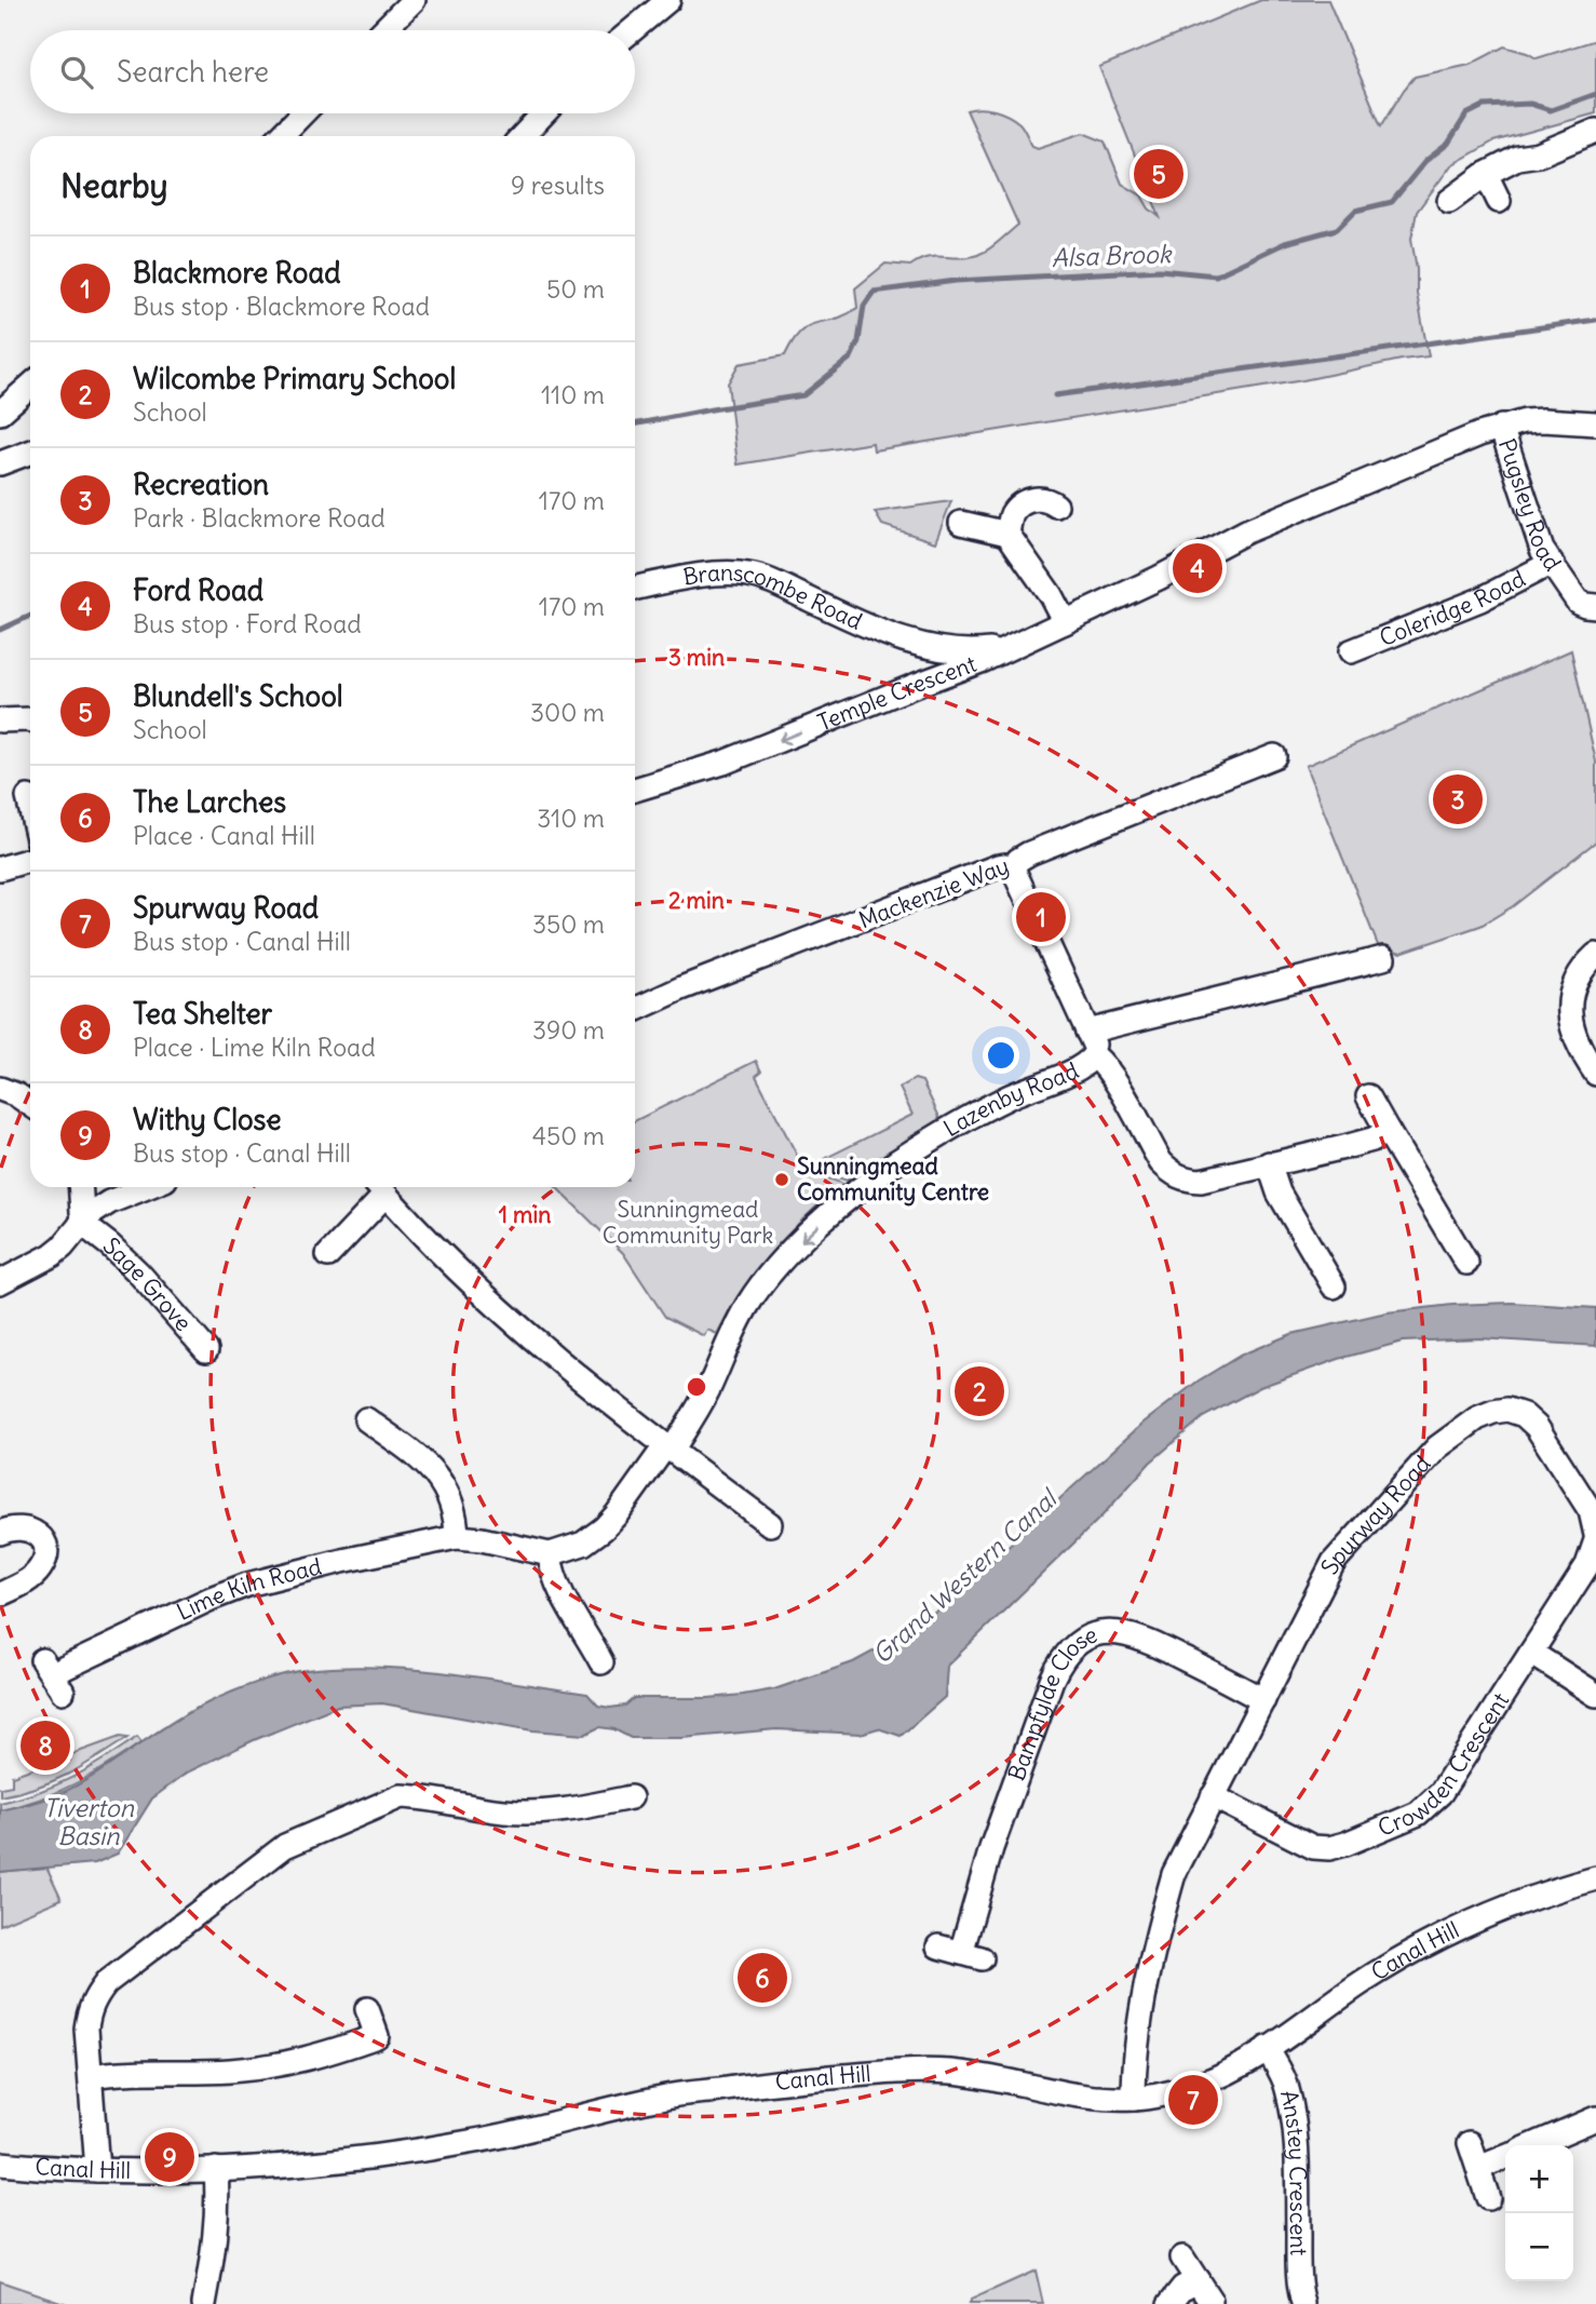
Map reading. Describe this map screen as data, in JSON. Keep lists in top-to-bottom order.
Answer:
{
  "streets": {
    "street": [
      "Pugsley Road",
      "Branscombe Road",
      "Coleridge Road",
      "Temple Crescent",
      "Mackenzie Way",
      "Lazenby Road",
      "Sage Grove",
      "Spurway Road",
      "Lime Kiln Road",
      "Bampfylde Close",
      "Crowden Crescent",
      "Canal Hill",
      "Anstey Crescent"
    ]
  },
  "crossings": [
    ["Pugsley Road", "Coleridge Road"],
    ["Pugsley Road", "Temple Crescent"],
    ["Branscombe Road", "Temple Crescent"],
    ["Spurway Road", "Bampfylde Close"],
    ["Spurway Road", "Crowden Crescent"],
    ["Spurway Road", "Canal Hill"],
    ["Canal Hill", "Anstey Crescent"]
  ],
  "one_way": ["Lazenby Road"],
  "water": ["Alsa Brook", "Grand Western Canal", "Tiverton Basin"],
  "parks": ["Sunningmead Community Park"],
  "places": ["Sunningmead Community Centre"],
  "page": {
    "search": "Search here",
    "heading": ["Nearby", "9 results"],
    "pins": [
      "5",
      "4",
      "3",
      "1",
      "2",
      "8",
      "6",
      "7",
      "9"
    ],
    "list": [
      {
        "mark": "1",
        "name": "Blackmore Road",
        "note": "Bus stop · Blackmore Road",
        "value": "50 m"
      },
      {
        "mark": "2",
        "name": "Wilcombe Primary School",
        "note": "School",
        "value": "110 m"
      },
      {
        "mark": "3",
        "name": "Recreation",
        "note": "Park · Blackmore Road",
        "value": "170 m"
      },
      {
        "mark": "4",
        "name": "Ford Road",
        "note": "Bus stop · Ford Road",
        "value": "170 m"
      },
      {
        "mark": "5",
        "name": "Blundell's School",
        "note": "School",
        "value": "300 m"
      },
      {
        "mark": "6",
        "name": "The Larches",
        "note": "Place · Canal Hill",
        "value": "310 m"
      },
      {
        "mark": "7",
        "name": "Spurway Road",
        "note": "Bus stop · Canal Hill",
        "value": "350 m"
      },
      {
        "mark": "8",
        "name": "Tea Shelter",
        "note": "Place · Lime Kiln Road",
        "value": "390 m"
      },
      {
        "mark": "9",
        "name": "Withy Close",
        "note": "Bus stop · Canal Hill",
        "value": "450 m"
      }
    ],
    "map_buttons": ["+", "−"]
  },
  "rings": ["3 min", "2 min", "1 min"]
}
